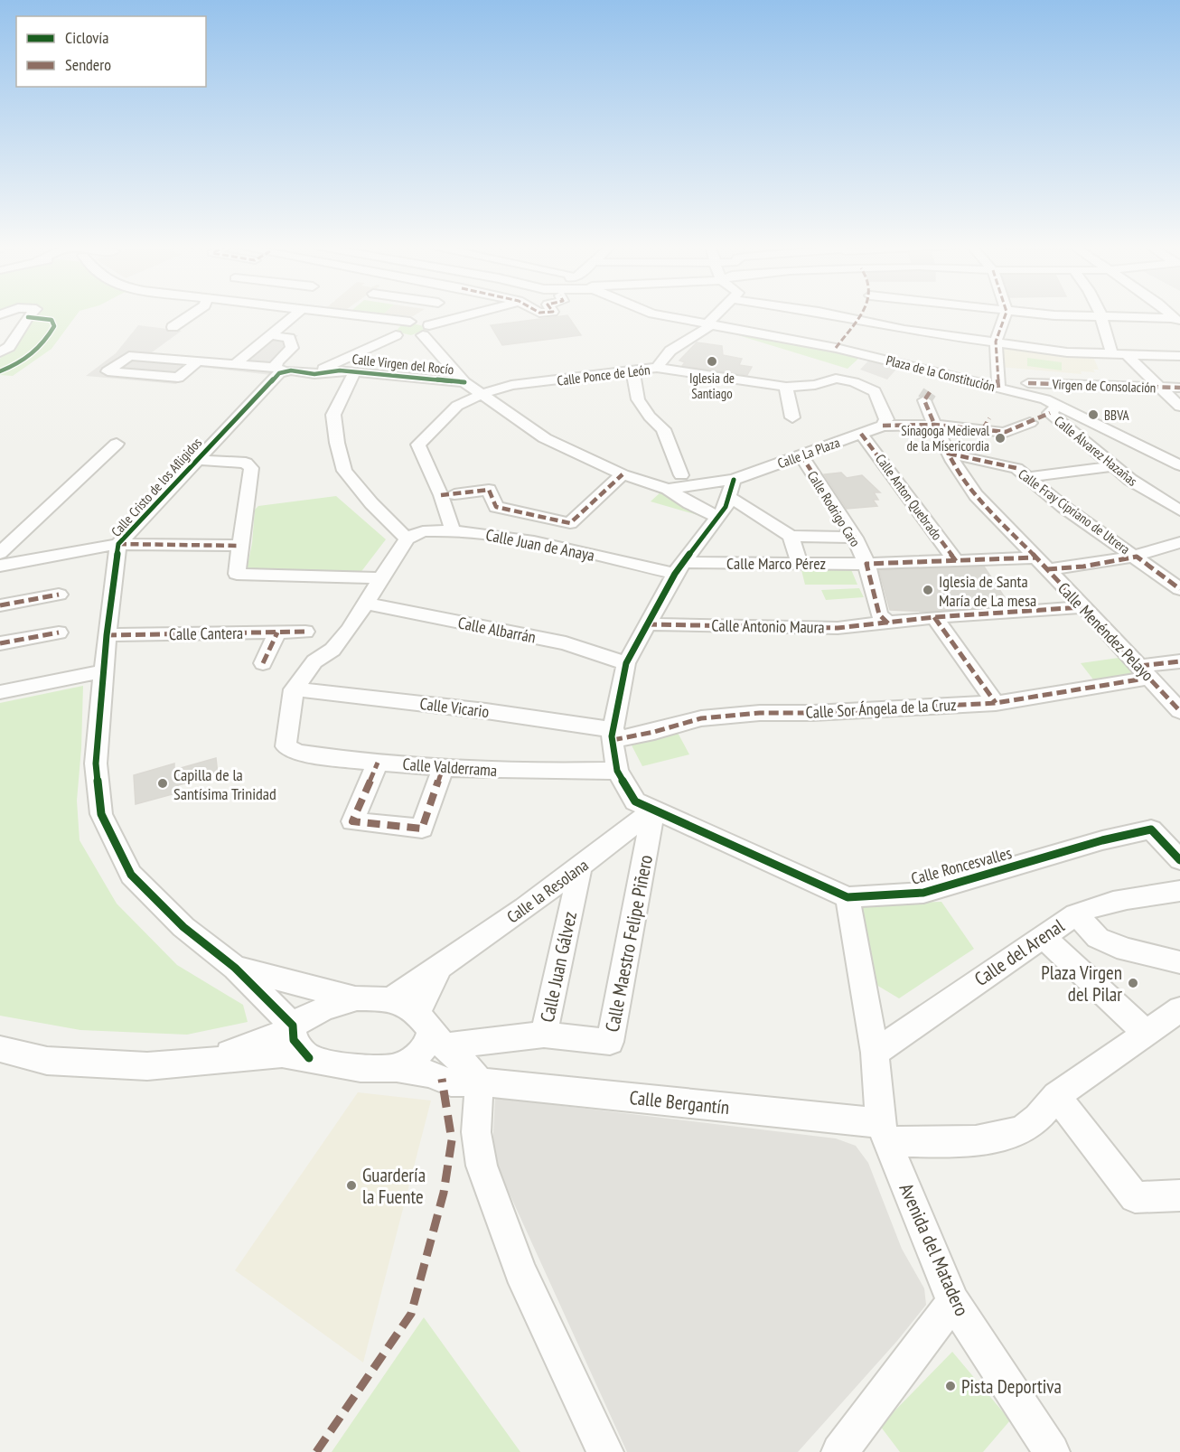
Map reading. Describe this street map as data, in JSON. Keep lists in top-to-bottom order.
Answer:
{
  "streets": {
    "street": [
      "Calle Virgen del Rocío",
      "Plaza de la Constitución",
      "Calle Ponce de León",
      "Virgen de Consolación",
      "Calle Álvarez Hazañas",
      "Calle La Plaza",
      "Calle Cristo de los Afligidos",
      "Calle Anton Quebrado",
      "Calle Rodrigo Caro",
      "Calle Fray Cipriano de Utrera",
      "Calle Juan de Anaya",
      "Calle Marco Pérez",
      "Calle Antonio Maura",
      "Calle Albarrán",
      "Calle Menéndez Pelayo",
      "Calle Cantera",
      "Calle Vicario",
      "Calle Sor Ángela de la Cruz",
      "Calle Valderrama",
      "Calle Roncesvalles",
      "Calle la Resolana",
      "Calle Maestro Felipe Piñero",
      "Calle del Arenal",
      "Calle Juan Gálvez",
      "Calle Bergantín",
      "Avenida del Matadero"
    ]
  },
  "crossings": [
    ["Plaza de la Constitución", "Calle Ponce de León"],
    ["Plaza de la Constitución", "Calle Álvarez Hazañas"],
    ["Calle La Plaza", "Calle Anton Quebrado"],
    ["Calle La Plaza", "Calle Rodrigo Caro"],
    ["Calle La Plaza", "Calle Menéndez Pelayo"],
    ["Calle Cristo de los Afligidos", "Calle Cantera"],
    ["Calle Cristo de los Afligidos", "Calle Bergantín"],
    ["Calle Anton Quebrado", "Calle Marco Pérez"],
    ["Calle Rodrigo Caro", "Calle Marco Pérez"],
    ["Calle Rodrigo Caro", "Calle Antonio Maura"],
    ["Calle Fray Cipriano de Utrera", "Calle Marco Pérez"],
    ["Calle Fray Cipriano de Utrera", "Calle Menéndez Pelayo"],
    ["Calle Juan de Anaya", "Calle Marco Pérez"],
    ["Calle Marco Pérez", "Calle Menéndez Pelayo"],
    ["Calle Antonio Maura", "Calle Menéndez Pelayo"],
    ["Calle Menéndez Pelayo", "Calle Sor Ángela de la Cruz"],
    ["Calle Vicario", "Calle Sor Ángela de la Cruz"],
    ["Calle Vicario", "Calle Valderrama"],
    ["Calle Valderrama", "Calle Roncesvalles"],
    ["Calle Roncesvalles", "Calle la Resolana"],
    ["Calle Roncesvalles", "Calle Maestro Felipe Piñero"],
    ["Calle Roncesvalles", "Avenida del Matadero"],
    ["Calle la Resolana", "Calle Maestro Felipe Piñero"],
    ["Calle la Resolana", "Calle Juan Gálvez"],
    ["Calle Maestro Felipe Piñero", "Calle Juan Gálvez"],
    ["Calle del Arenal", "Avenida del Matadero"],
    ["Calle Bergantín", "Avenida del Matadero"]
  ],
  "places": [
    "Iglesia de Santiago",
    "BBVA",
    "Sinagoga Medieval de la Misericordia",
    "Iglesia de Santa María de La mesa",
    "Capilla de la Santísima Trinidad",
    "Plaza Virgen del Pilar",
    "Guardería la Fuente",
    "Pista Deportiva"
  ],
  "legend": ["Ciclovía", "Sendero"]
}
